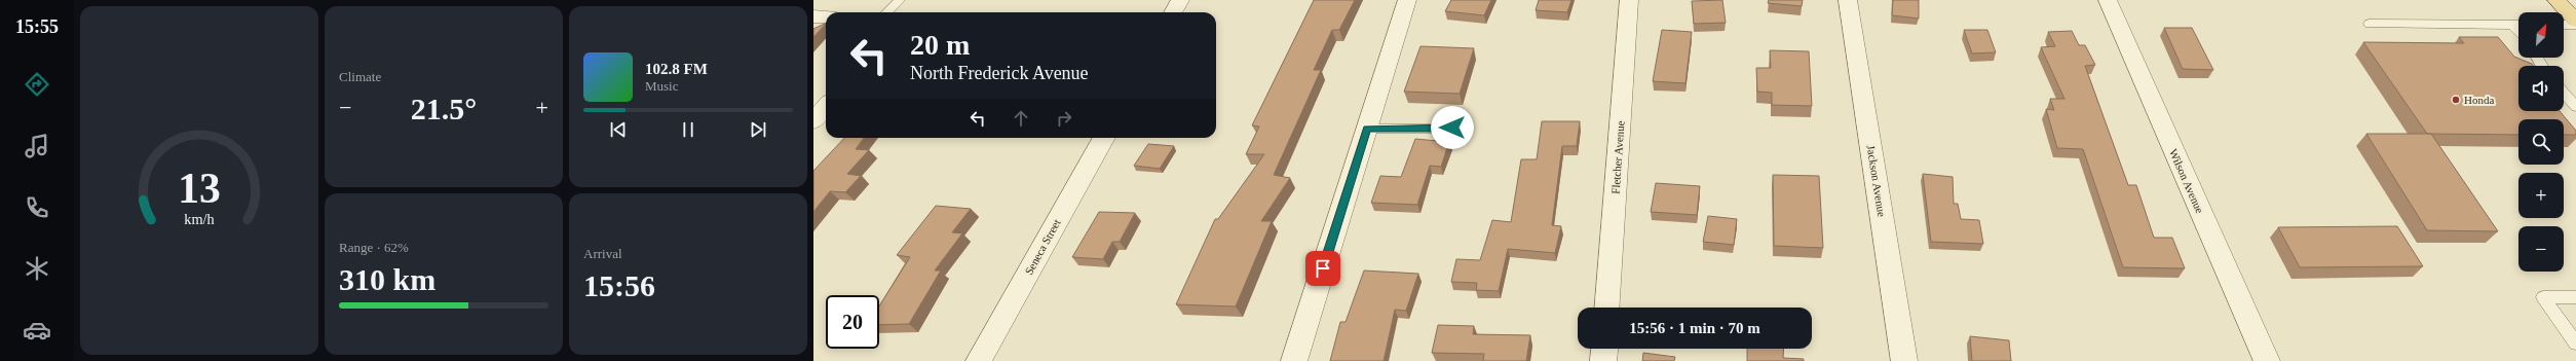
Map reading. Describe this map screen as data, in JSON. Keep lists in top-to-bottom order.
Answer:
{
  "streets": {
    "street": [
      "Fletcher Avenue",
      "Jackson Avenue",
      "Wilson Avenue",
      "Seneca Street"
    ]
  },
  "places": ["Honda"],
  "north": "top right",
  "page": {
    "tabs": "15:55",
    "tile": [
      "Climate",
      ["Range · 62%", "310 km"],
      ["Arrival", "15:56"]
    ],
    "map_buttons": ["+", "−"],
    "turn": ["20 m", "North Frederick Avenue"],
    "song": ["102.8 FM", "Music"],
    "heat": ["−", "21.5°", "+"],
    "limit": "20",
    "trip": "15:56 · 1 min · 70 m",
    "gauge": ["13", "km/h"]
  }
}
